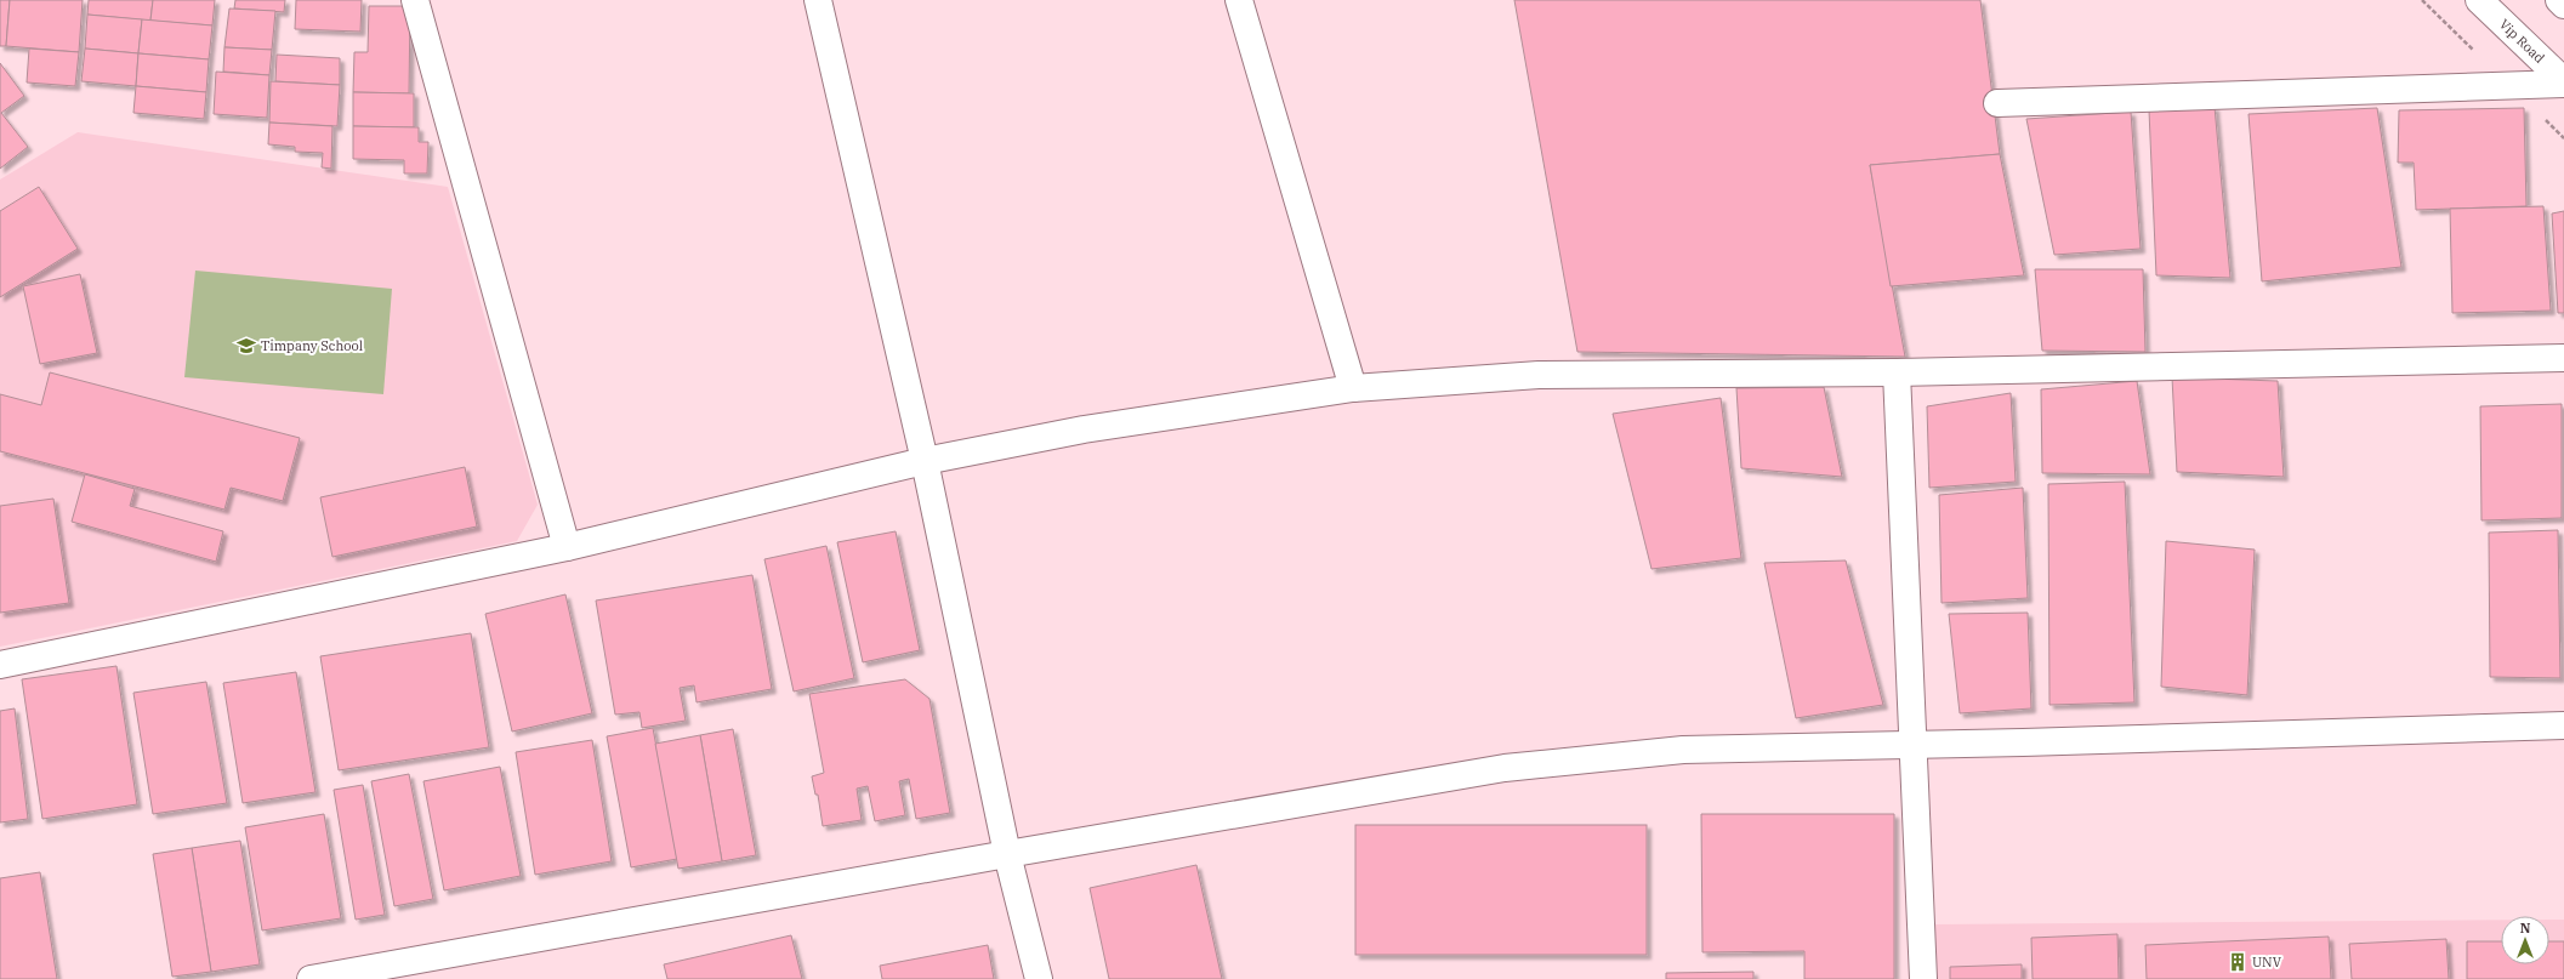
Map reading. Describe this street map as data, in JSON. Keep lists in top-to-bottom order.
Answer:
{
  "streets": {
    "street": ["Vip Road"]
  },
  "places": {
    "school or university": ["Timpany School"],
    "building": ["UNV"]
  },
  "north": "top"
}
